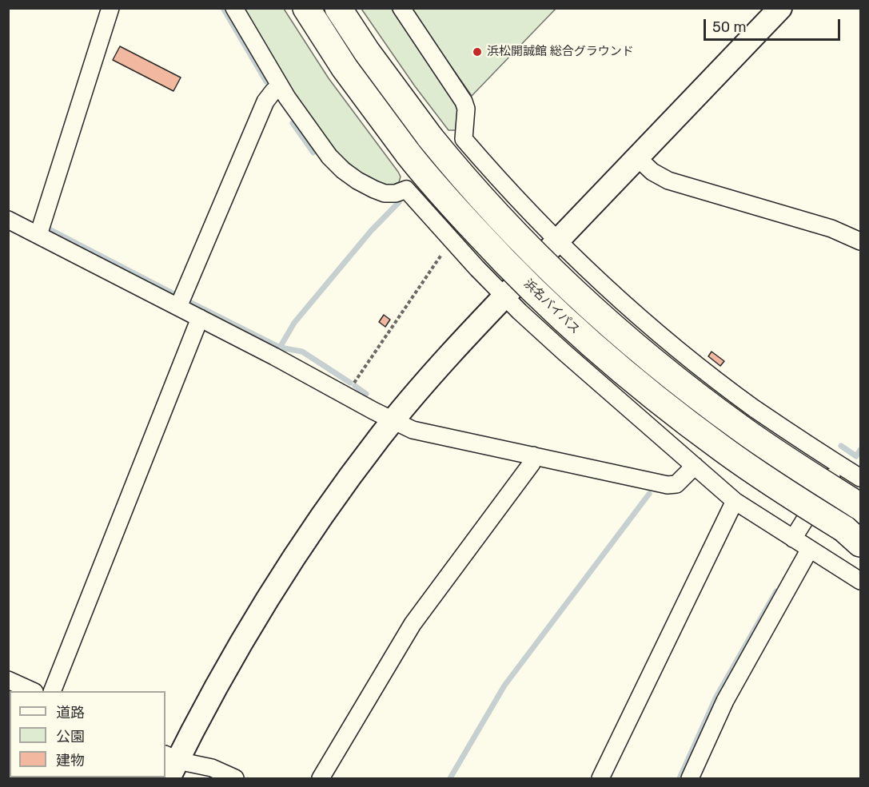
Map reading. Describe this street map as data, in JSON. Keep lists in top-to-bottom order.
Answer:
{
  "streets": {
    "highway": ["浜名バイパス"]
  },
  "places": ["浜松開誠館 総合グラウンド"],
  "legend": ["道路", "公園", "建物"],
  "scale_bar": "50 m"
}
